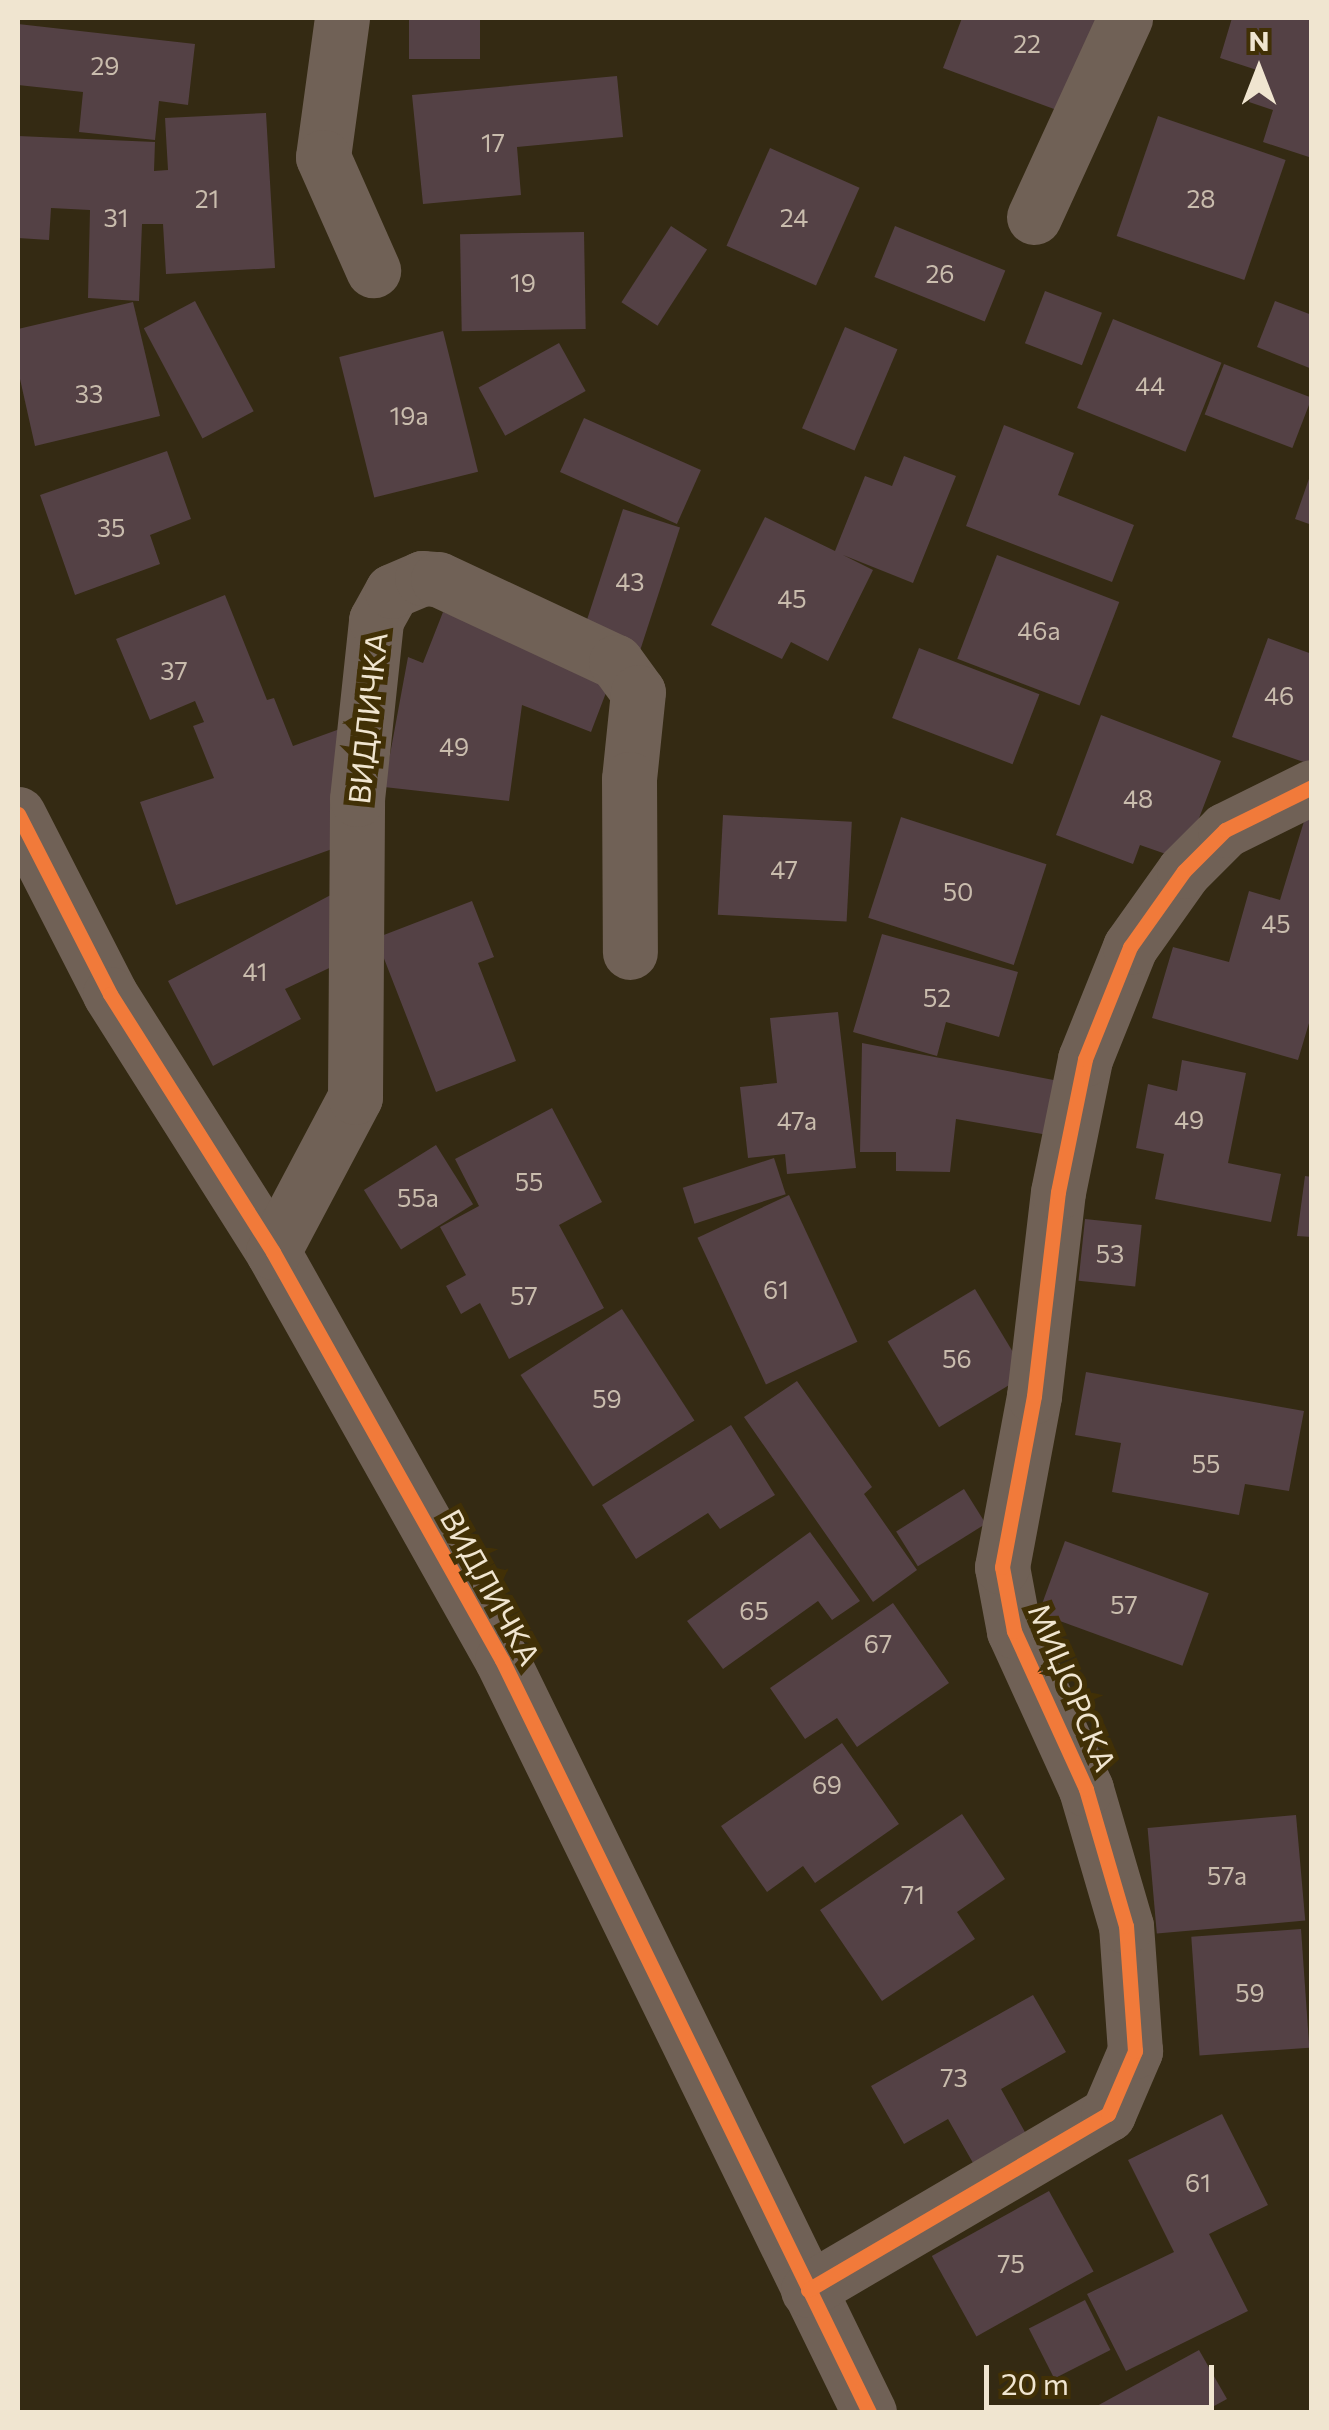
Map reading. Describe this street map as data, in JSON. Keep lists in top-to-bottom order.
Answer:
{
  "streets": {
    "street": ["ВИДЛИЧКА", "МИЏОРСКА"]
  },
  "crossings": [
    ["ВИДЛИЧКА", "МИЏОРСКА"]
  ],
  "house_numbers": [
    "22",
    "29",
    "17",
    "21",
    "28",
    "31",
    "24",
    "26",
    "19",
    "44",
    "33",
    "19a",
    "35",
    "43",
    "45",
    "46a",
    "37",
    "46",
    "49",
    "48",
    "47",
    "50",
    "45",
    "41",
    "52",
    "49",
    "47a",
    "55",
    "55a",
    "53",
    "61",
    "57",
    "56",
    "59",
    "55",
    "57",
    "65",
    "67",
    "69",
    "57a",
    "71",
    "59",
    "73",
    "61",
    "75"
  ],
  "scale_bar": "20 m",
  "north": "top"
}
